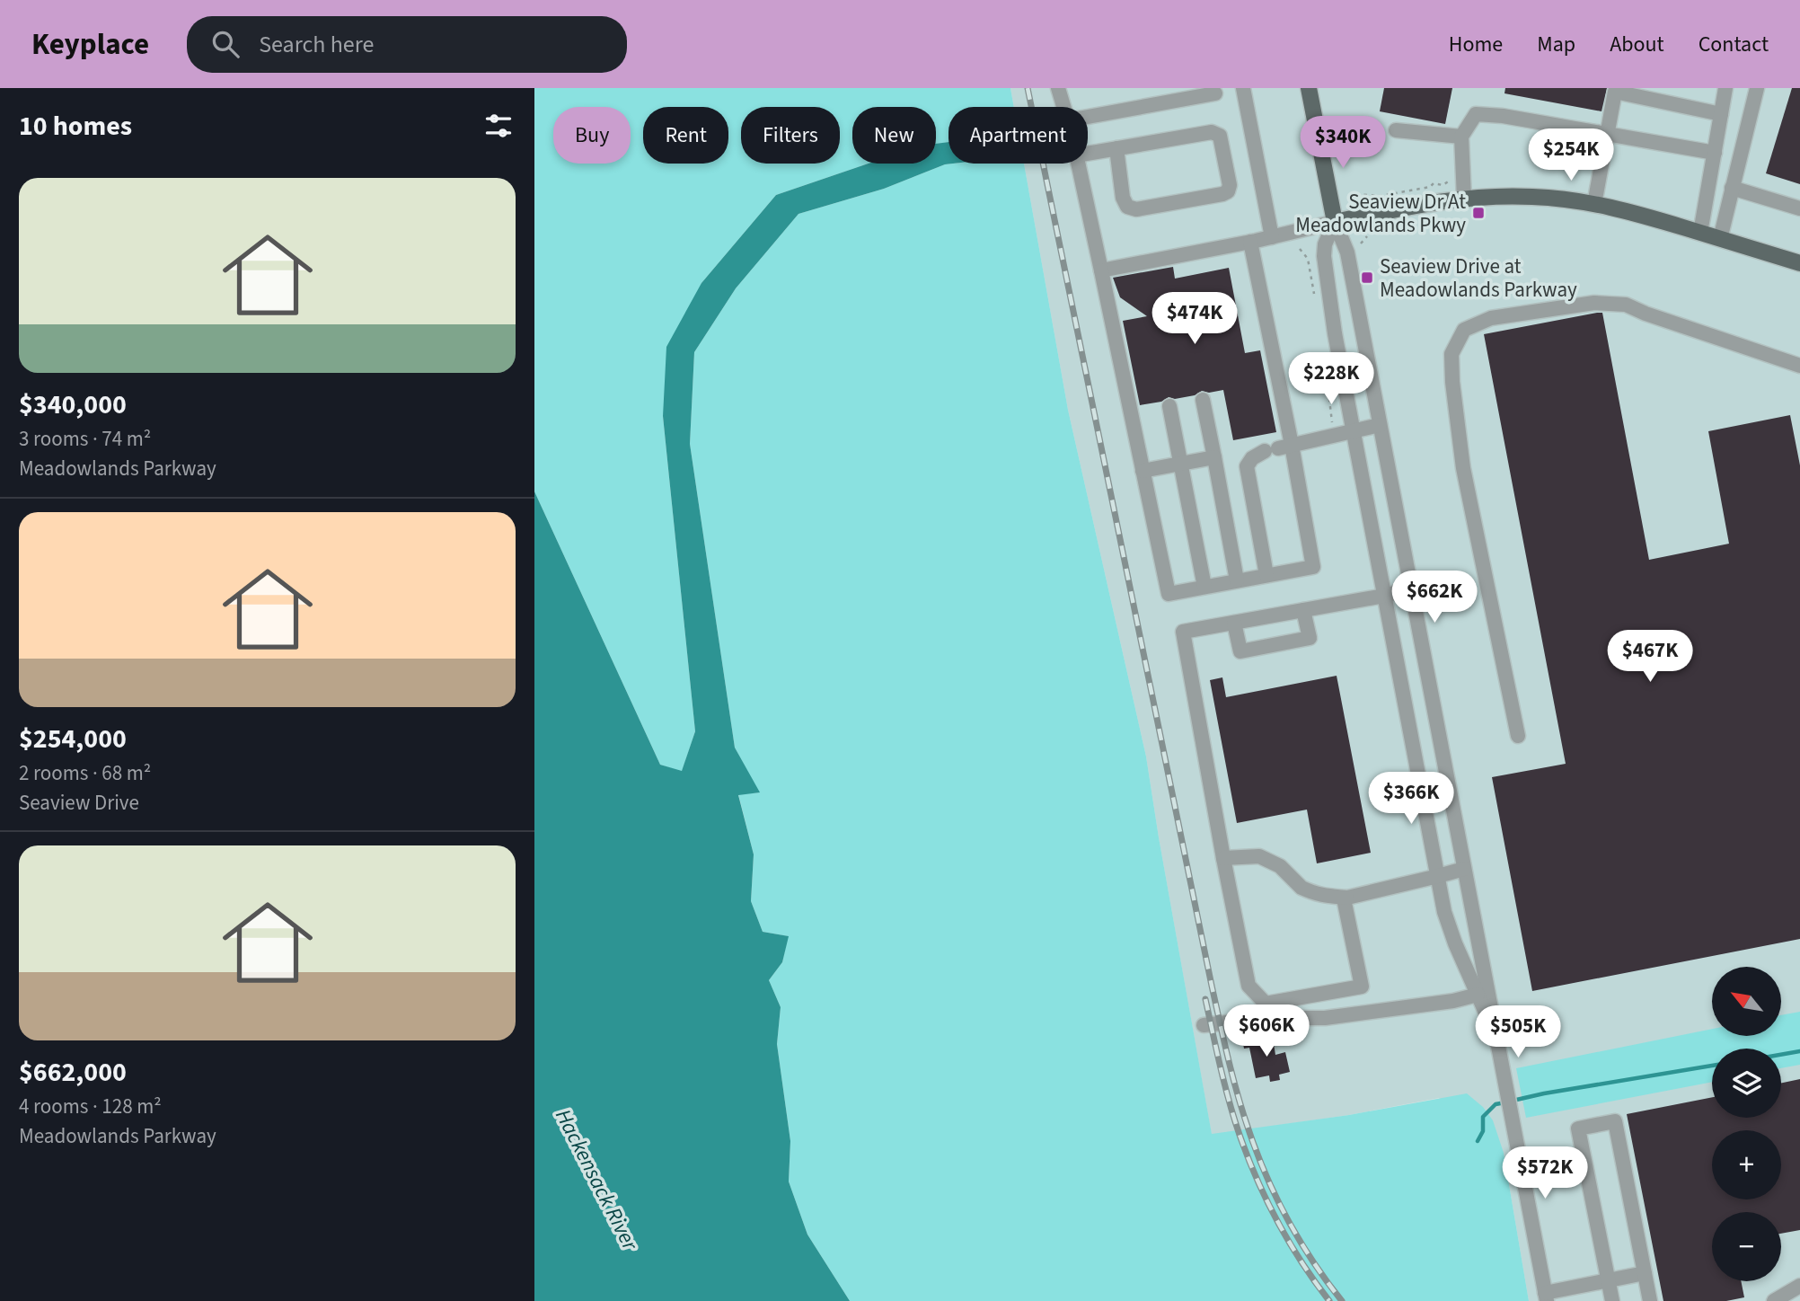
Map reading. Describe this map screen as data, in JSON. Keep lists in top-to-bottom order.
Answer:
{
  "water": ["Hackensack River"],
  "places": {
    "transit": ["Seaview Dr At Meadowlands Pkwy", "Seaview Drive at Meadowlands Parkway"]
  },
  "north": "top left",
  "page": {
    "header": "Keyplace",
    "search": "Search here",
    "nav": [
      "Home",
      "Map",
      "About",
      "Contact"
    ],
    "heading": "10 homes",
    "chip": [
      "Buy",
      "Rent",
      "Filters",
      "New",
      "Apartment"
    ],
    "price": [
      "$340K",
      "$254K",
      "$474K",
      "$228K",
      "$662K",
      "$467K",
      "$366K",
      "$606K",
      "$505K",
      "$572K"
    ],
    "list": [
      {
        "name": "$340,000",
        "note": "3 rooms · 74 m² · Meadowlands Parkway"
      },
      {
        "name": "$254,000",
        "note": "2 rooms · 68 m² · Seaview Drive"
      },
      {
        "name": "$662,000",
        "note": "4 rooms · 128 m² · Meadowlands Parkway"
      }
    ],
    "map_buttons": ["+", "−"]
  }
}
